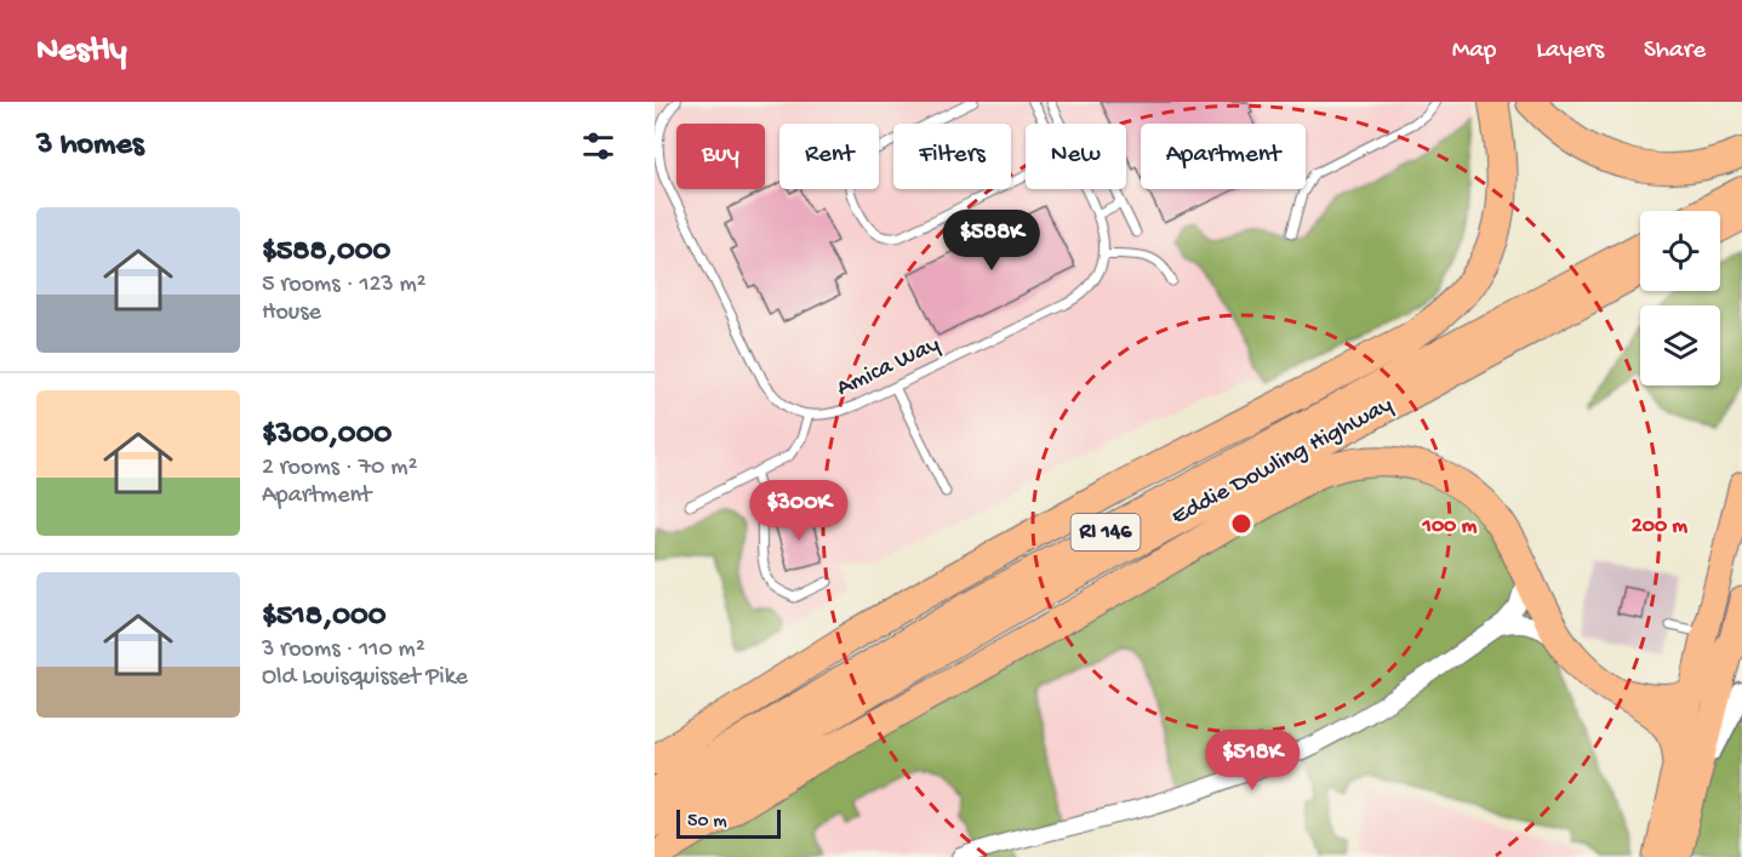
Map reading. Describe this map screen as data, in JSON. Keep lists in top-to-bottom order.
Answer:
{
  "streets": {
    "highway": ["Eddie Dowling Highway", "RI 146"],
    "lane": ["Amica Way"]
  },
  "scale_bar": "50 m",
  "page": {
    "header": "Nestly",
    "nav": ["Map", "Layers", "Share"],
    "heading": "3 homes",
    "chip": [
      "Buy",
      "Rent",
      "Filters",
      "New",
      "Apartment"
    ],
    "list": [
      {
        "name": "$588,000",
        "note": "5 rooms · 123 m² · House"
      },
      {
        "name": "$300,000",
        "note": "2 rooms · 70 m² · Apartment"
      },
      {
        "name": "$518,000",
        "note": "3 rooms · 110 m² · Old Louisquisset Pike"
      }
    ],
    "price": ["$588K", "$300K", "$518K"],
    "scale": "50 m"
  },
  "rings": ["100 m", "200 m"]
}
